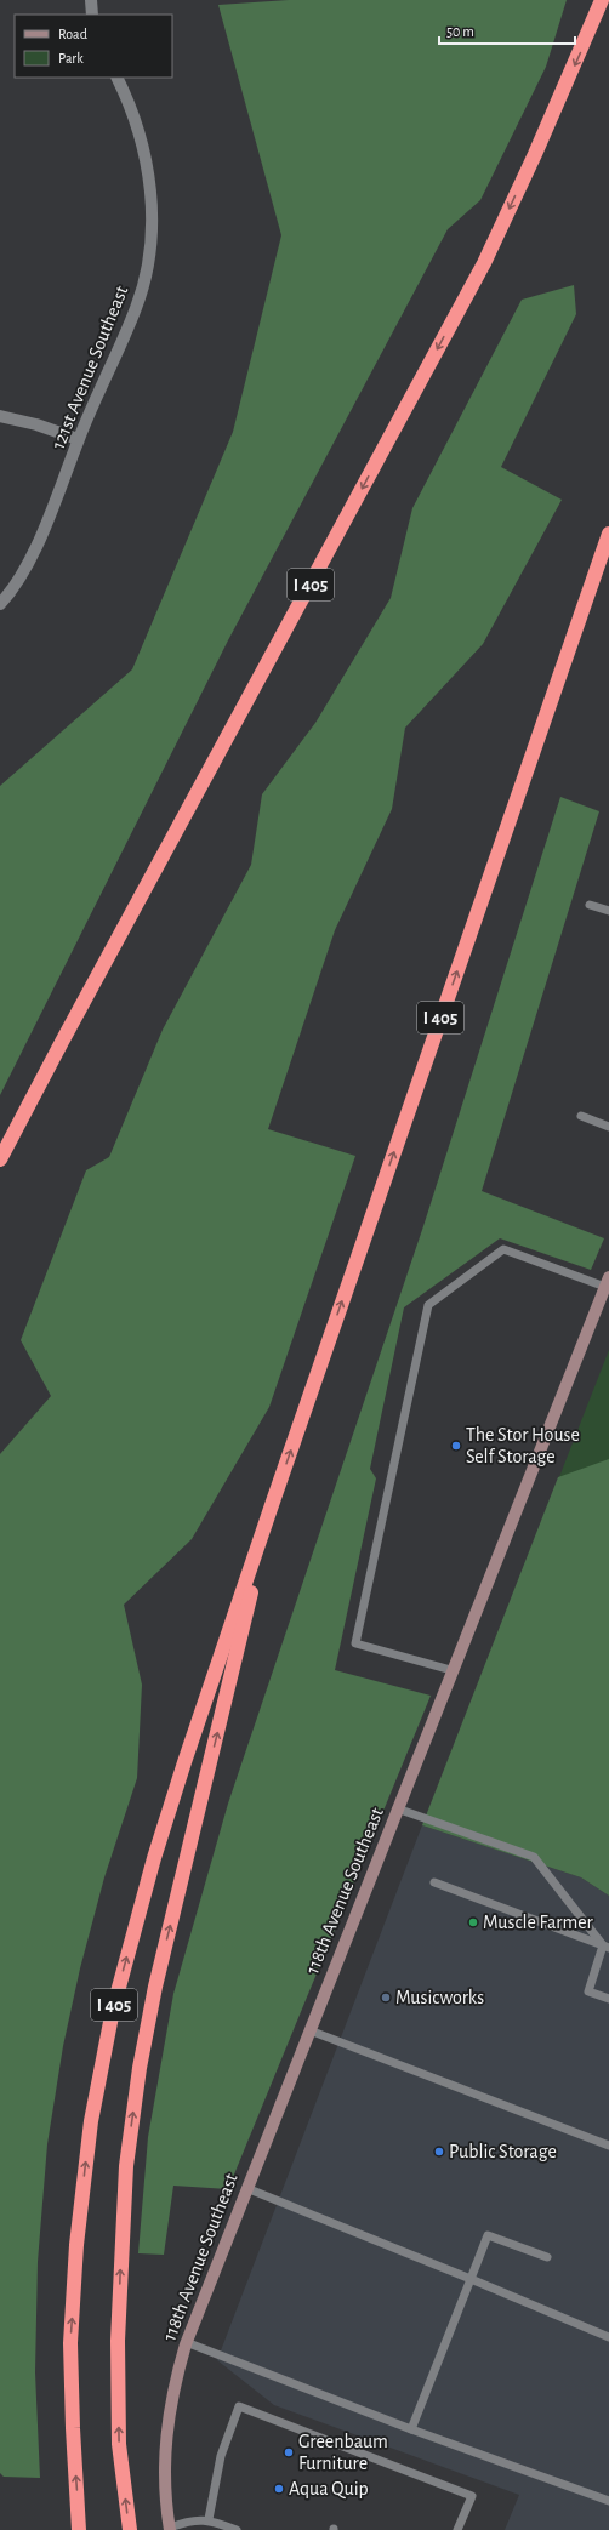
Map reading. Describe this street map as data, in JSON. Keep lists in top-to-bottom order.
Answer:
{
  "streets": {
    "highway": ["I 405"],
    "street": ["121st Avenue Southeast", "118th Avenue Southeast"]
  },
  "places": [
    "The Stor House Self Storage",
    "Muscle Farmer",
    "Musicworks",
    "Public Storage",
    "Greenbaum Furniture",
    "Aqua Quip"
  ],
  "legend": ["Road", "Park"],
  "scale_bar": "50 m"
}
